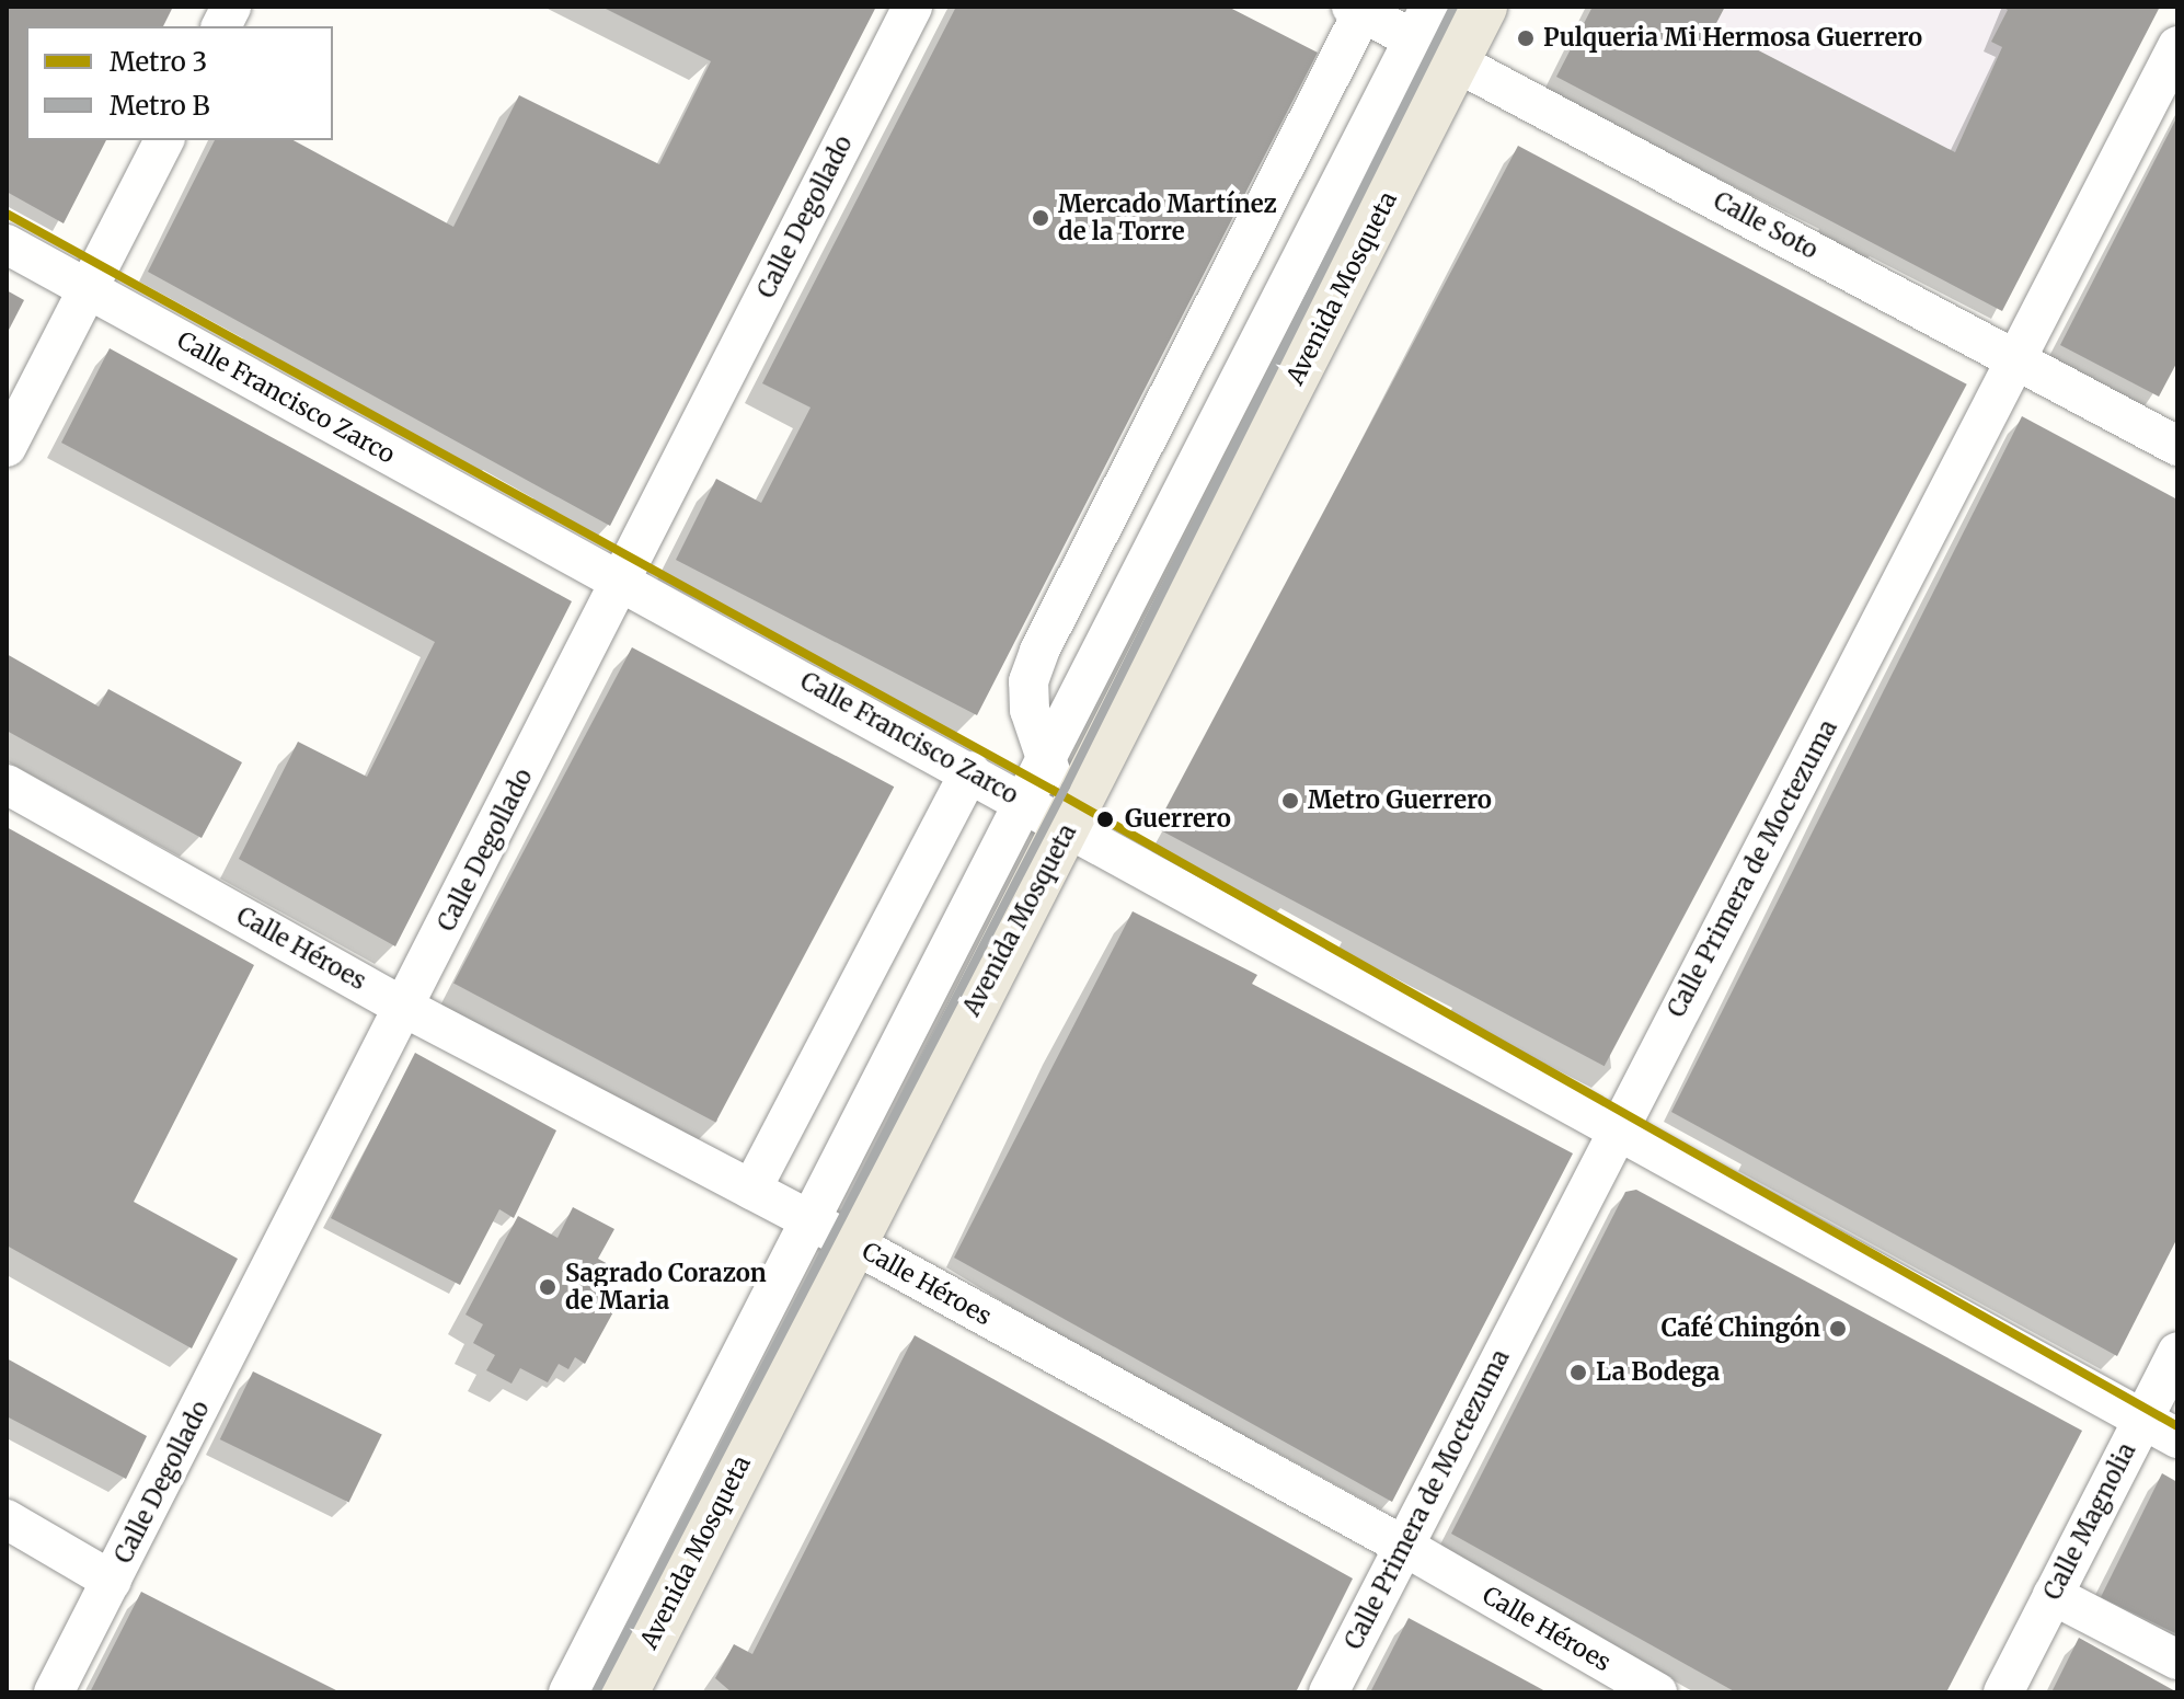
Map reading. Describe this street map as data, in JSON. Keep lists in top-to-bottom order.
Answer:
{
  "streets": {
    "main road": ["Avenida Mosqueta"],
    "street": [
      "Calle Degollado",
      "Calle Soto",
      "Calle Francisco Zarco",
      "Calle Primera de Moctezuma",
      "Calle Héroes",
      "Calle Magnolia"
    ]
  },
  "crossings": [
    ["Calle Degollado", "Calle Francisco Zarco"],
    ["Calle Degollado", "Calle Héroes"],
    ["Calle Soto", "Avenida Mosqueta"],
    ["Calle Soto", "Calle Primera de Moctezuma"],
    ["Avenida Mosqueta", "Calle Francisco Zarco"],
    ["Avenida Mosqueta", "Calle Héroes"],
    ["Calle Francisco Zarco", "Calle Primera de Moctezuma"],
    ["Calle Francisco Zarco", "Calle Magnolia"],
    ["Calle Primera de Moctezuma", "Calle Héroes"]
  ],
  "places": [
    "Pulqueria Mi Hermosa Guerrero",
    "Mercado Martínez de la Torre",
    "Metro Guerrero",
    "Guerrero",
    "Sagrado Corazon de Maria",
    "Café Chingón",
    "La Bodega"
  ],
  "lines": ["metro line B", "metro line 3"],
  "legend": ["Metro 3", "Metro B"]
}
